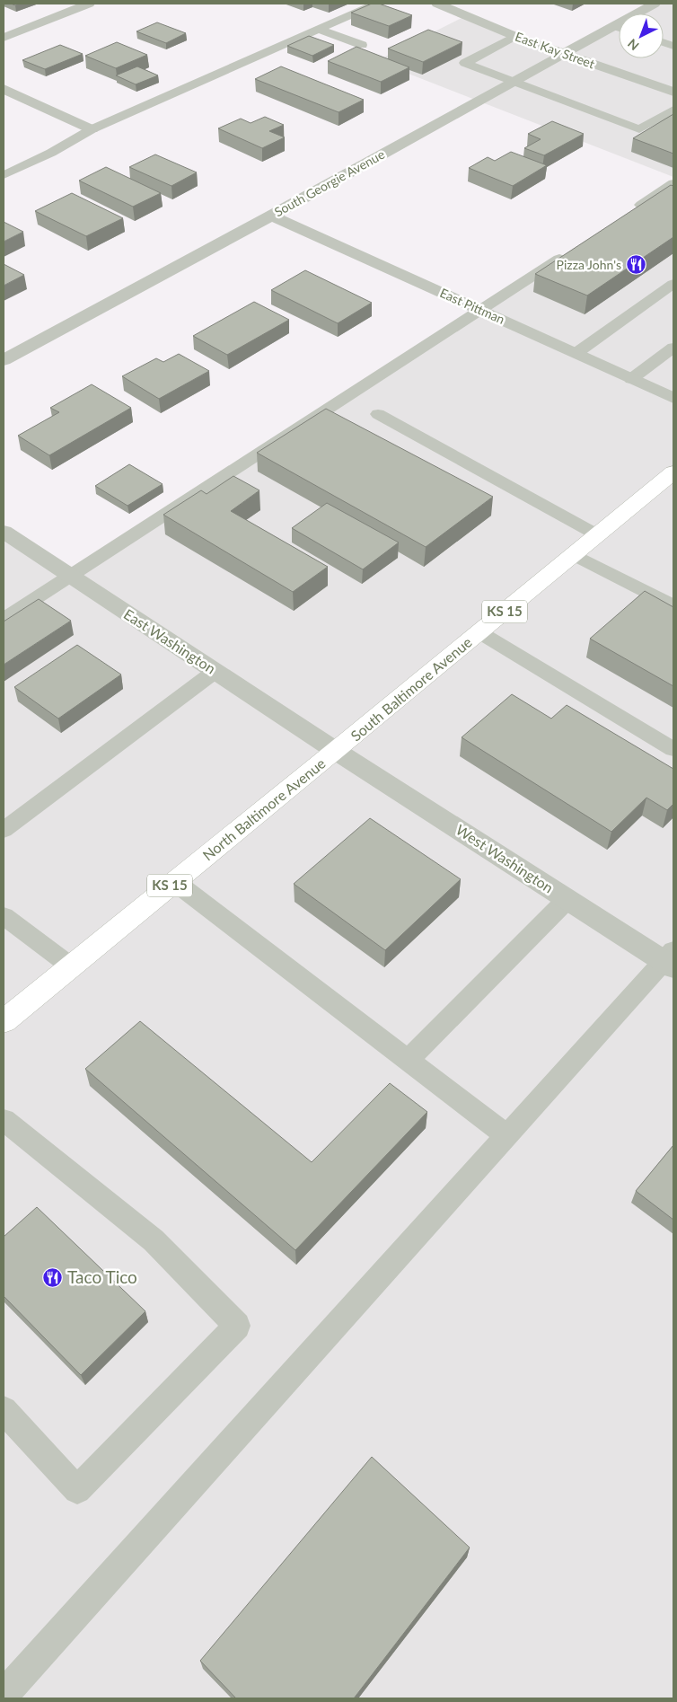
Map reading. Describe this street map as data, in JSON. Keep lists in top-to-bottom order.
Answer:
{
  "streets": {
    "main road": ["KS 15", "South Baltimore Avenue", "North Baltimore Avenue"],
    "street": [
      "East Kay Street",
      "South Georgie Avenue",
      "East Pittman",
      "East Washington",
      "West Washington"
    ]
  },
  "crossings": [
    ["East Kay Street", "South Georgie Avenue"],
    ["South Georgie Avenue", "East Pittman"],
    ["East Washington", "South Baltimore Avenue"],
    ["East Washington", "North Baltimore Avenue"],
    ["East Washington", "West Washington"],
    ["South Baltimore Avenue", "North Baltimore Avenue"],
    ["South Baltimore Avenue", "West Washington"],
    ["North Baltimore Avenue", "West Washington"]
  ],
  "places": {
    "restaurant": ["Pizza John's", "Taco Tico"]
  },
  "north": "bottom left"
}
